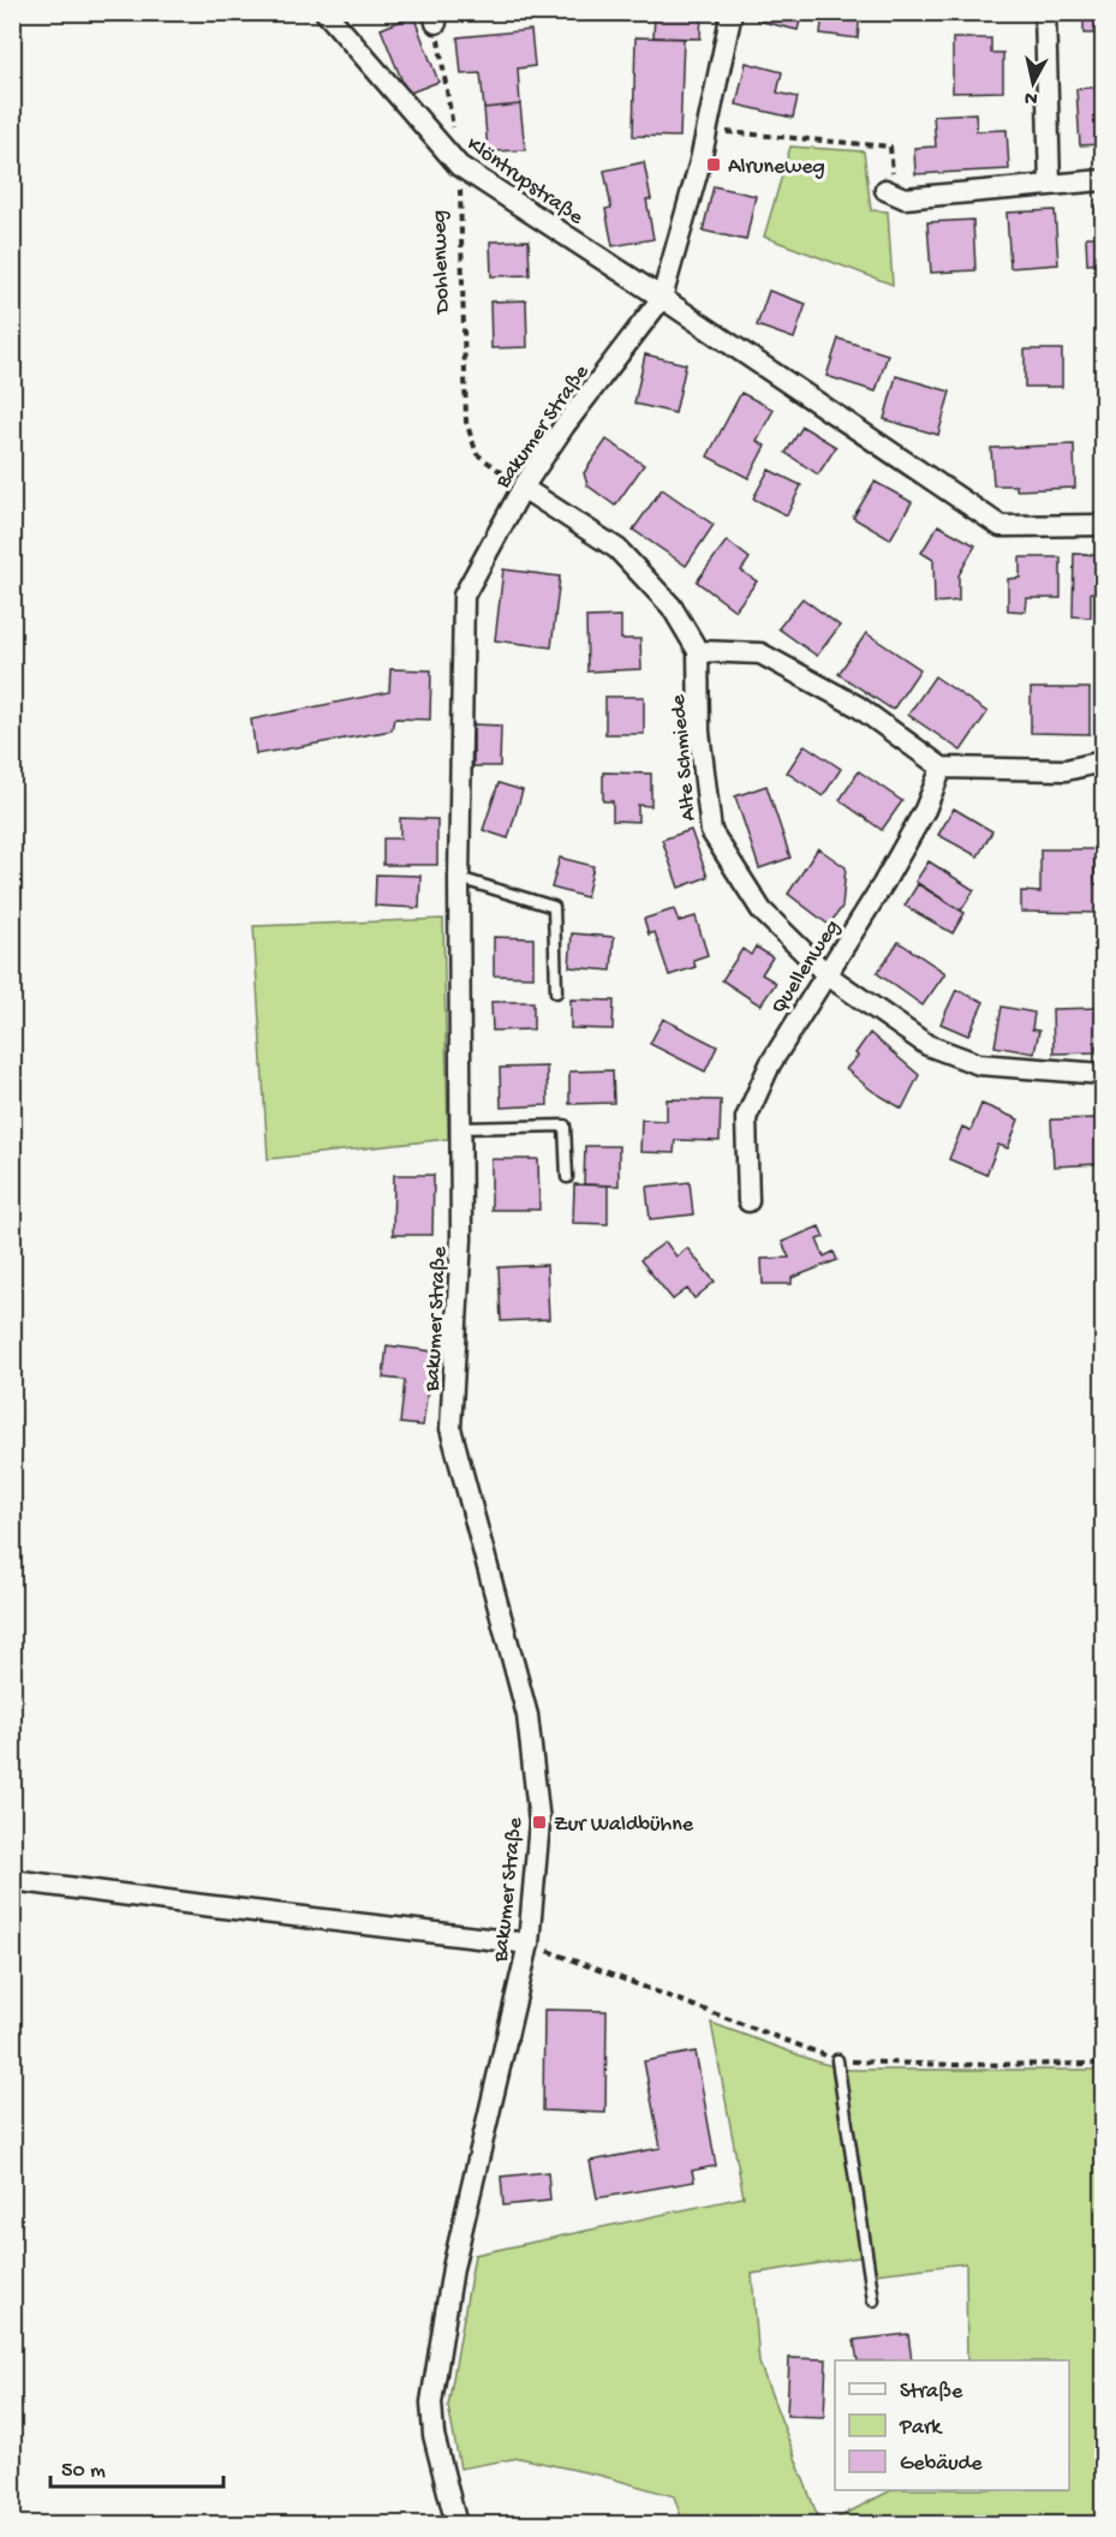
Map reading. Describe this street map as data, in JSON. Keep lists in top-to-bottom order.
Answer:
{
  "streets": {
    "street": [
      "Klöntrupstraße",
      "Bakumer Straße",
      "Alte Schmiede",
      "Quellenweg"
    ],
    "path": ["Dohlenweg"]
  },
  "crossings": [
    ["Klöntrupstraße", "Dohlenweg"],
    ["Klöntrupstraße", "Bakumer Straße"],
    ["Dohlenweg", "Bakumer Straße"],
    ["Dohlenweg", "Alte Schmiede"],
    ["Bakumer Straße", "Alte Schmiede"],
    ["Alte Schmiede", "Quellenweg"]
  ],
  "places": {
    "transit": ["Alruneweg", "Zur Waldbühne"]
  },
  "legend": ["Straße", "Park", "Gebäude"],
  "scale_bar": "50 m",
  "north": "bottom"
}
